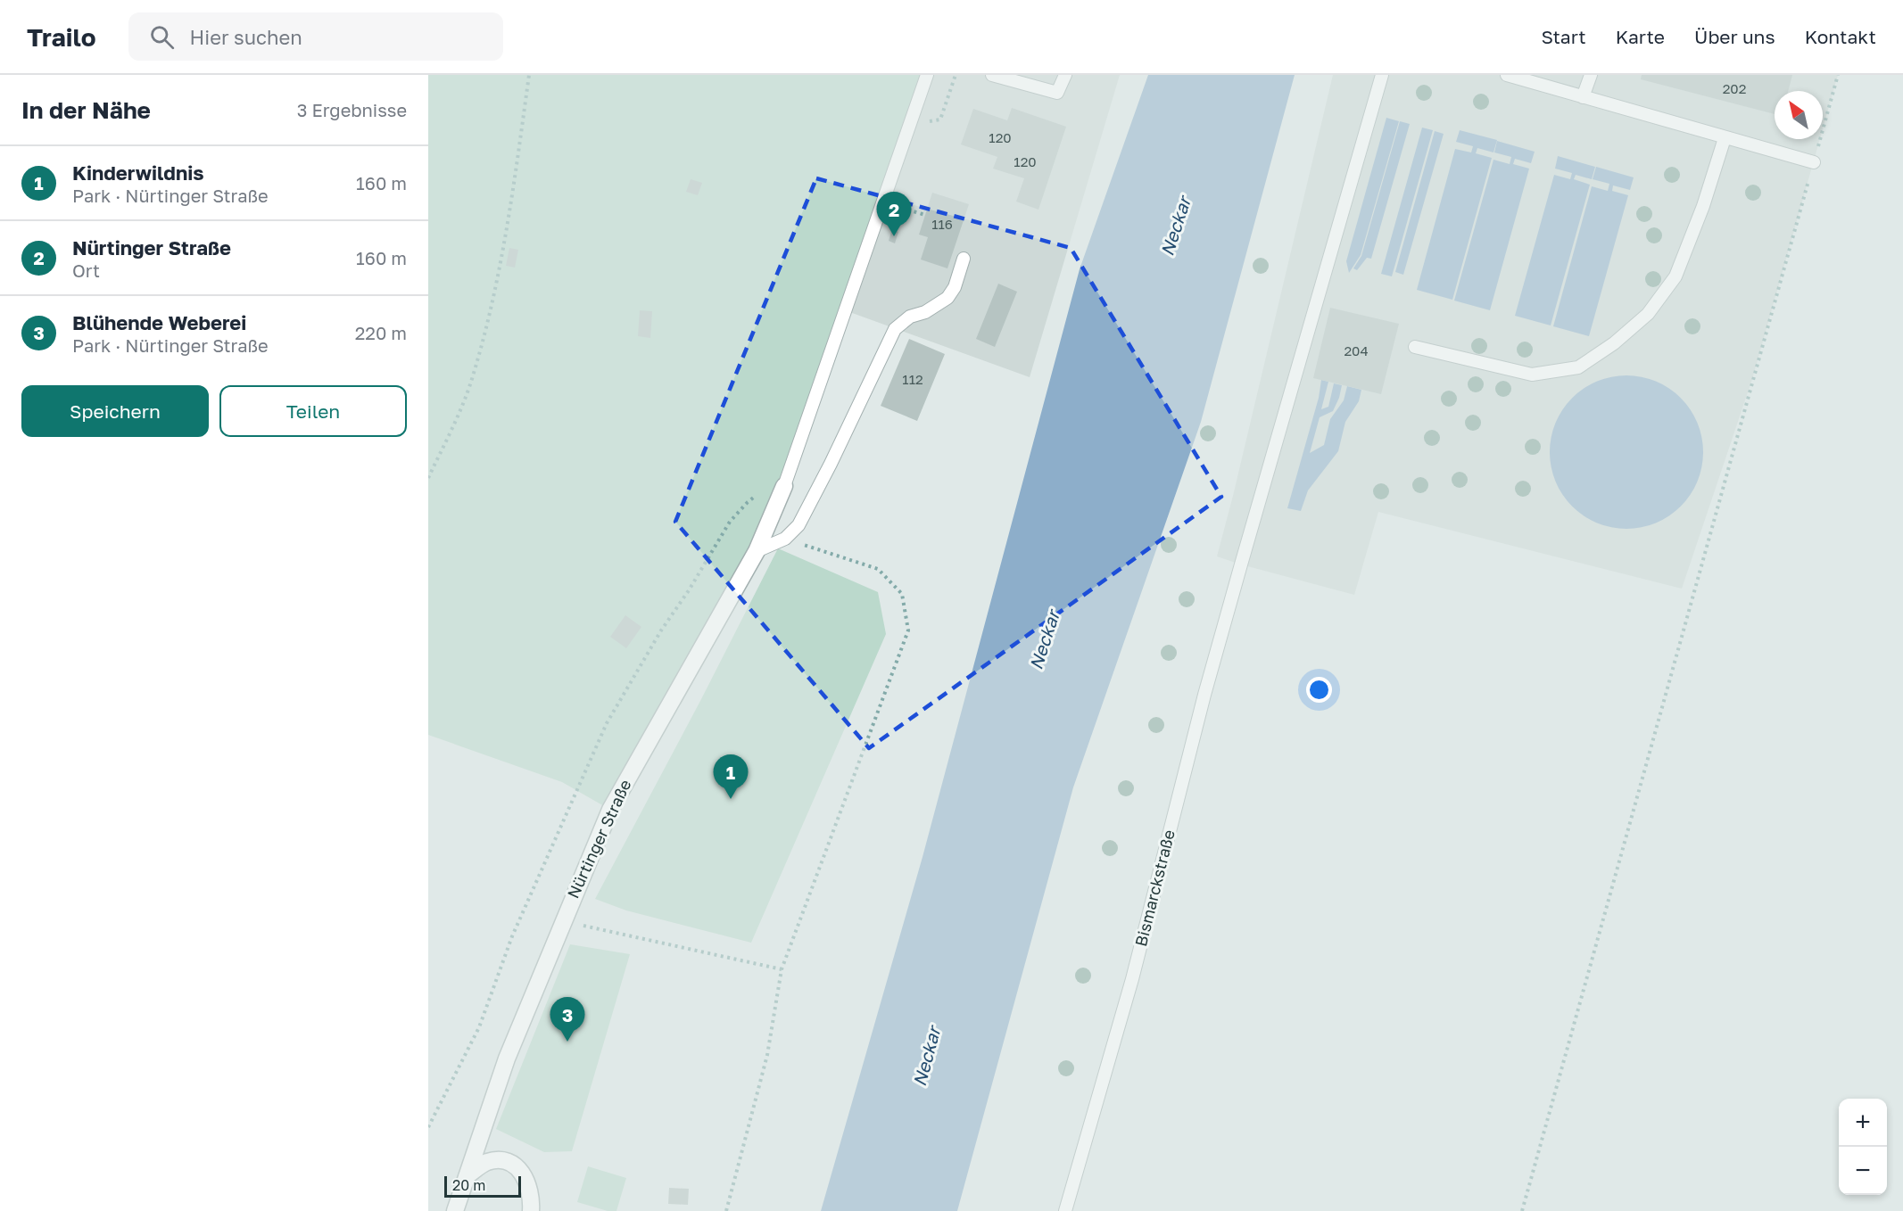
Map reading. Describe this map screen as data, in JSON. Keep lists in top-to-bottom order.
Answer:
{
  "streets": {
    "street": ["Nürtinger Straße"],
    "lane": ["Bismarckstraße"]
  },
  "water": ["Neckar"],
  "house_numbers": [
    "202",
    "120",
    "120",
    "116",
    "204",
    "112"
  ],
  "scale_bar": "20 m",
  "north": "top left",
  "page": {
    "header": "Trailo",
    "search": "Hier suchen",
    "nav": [
      "Start",
      "Karte",
      "Über uns",
      "Kontakt"
    ],
    "heading": ["In der Nähe", "3 Ergebnisse"],
    "list": [
      {
        "mark": "1",
        "name": "Kinderwildnis",
        "note": "Park · Nürtinger Straße",
        "value": "160 m"
      },
      {
        "mark": "2",
        "name": "Nürtinger Straße",
        "note": "Ort",
        "value": "160 m"
      },
      {
        "mark": "3",
        "name": "Blühende Weberei",
        "note": "Park · Nürtinger Straße",
        "value": "220 m"
      }
    ],
    "pins": ["2", "1", "3"],
    "buttons": ["Speichern", "Teilen"],
    "map_buttons": ["+", "−"],
    "scale": "20 m"
  }
}
